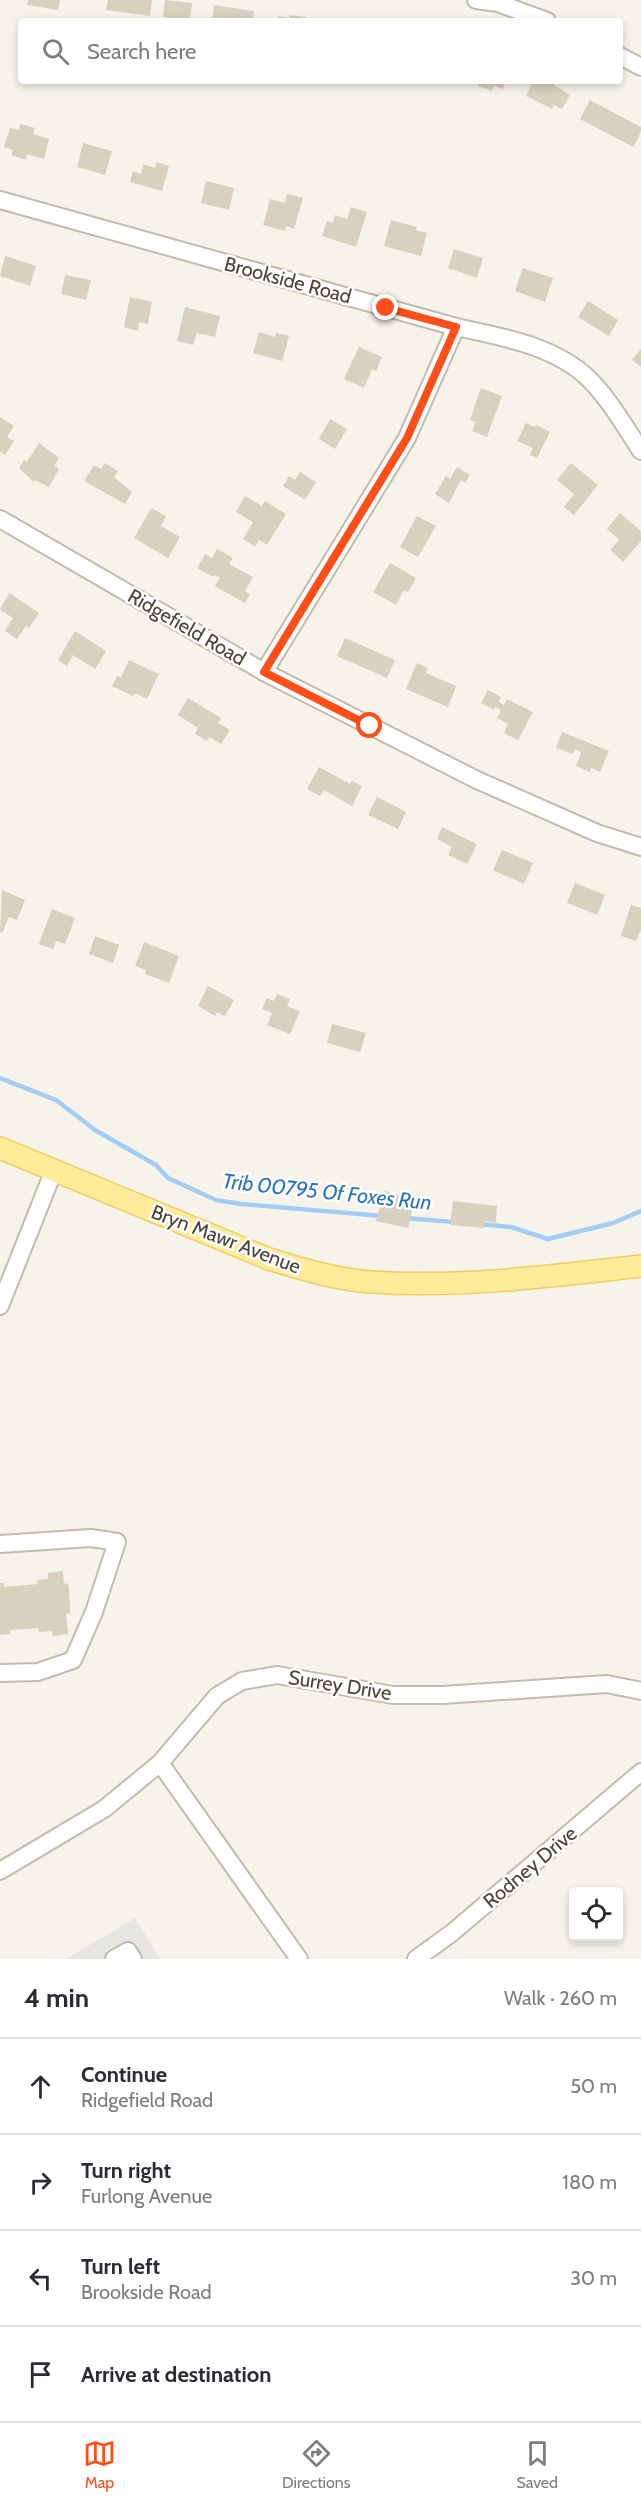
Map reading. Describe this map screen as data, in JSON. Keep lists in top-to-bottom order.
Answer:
{
  "streets": {
    "main road": ["Bryn Mawr Avenue"],
    "street": [
      "Brookside Road",
      "Ridgefield Road",
      "Surrey Drive",
      "Rodney Drive"
    ]
  },
  "water": ["Trib 00795 Of Foxes Run"],
  "page": {
    "search": "Search here",
    "heading": ["4 min", "Walk · 260 m"],
    "list": [
      ["Continue", "Ridgefield Road", "50 m"],
      ["Turn right", "Furlong Avenue", "180 m"],
      ["Turn left", "Brookside Road", "30 m"],
      "Arrive at destination"
    ],
    "nav": ["Map", "Directions", "Saved"]
  }
}
